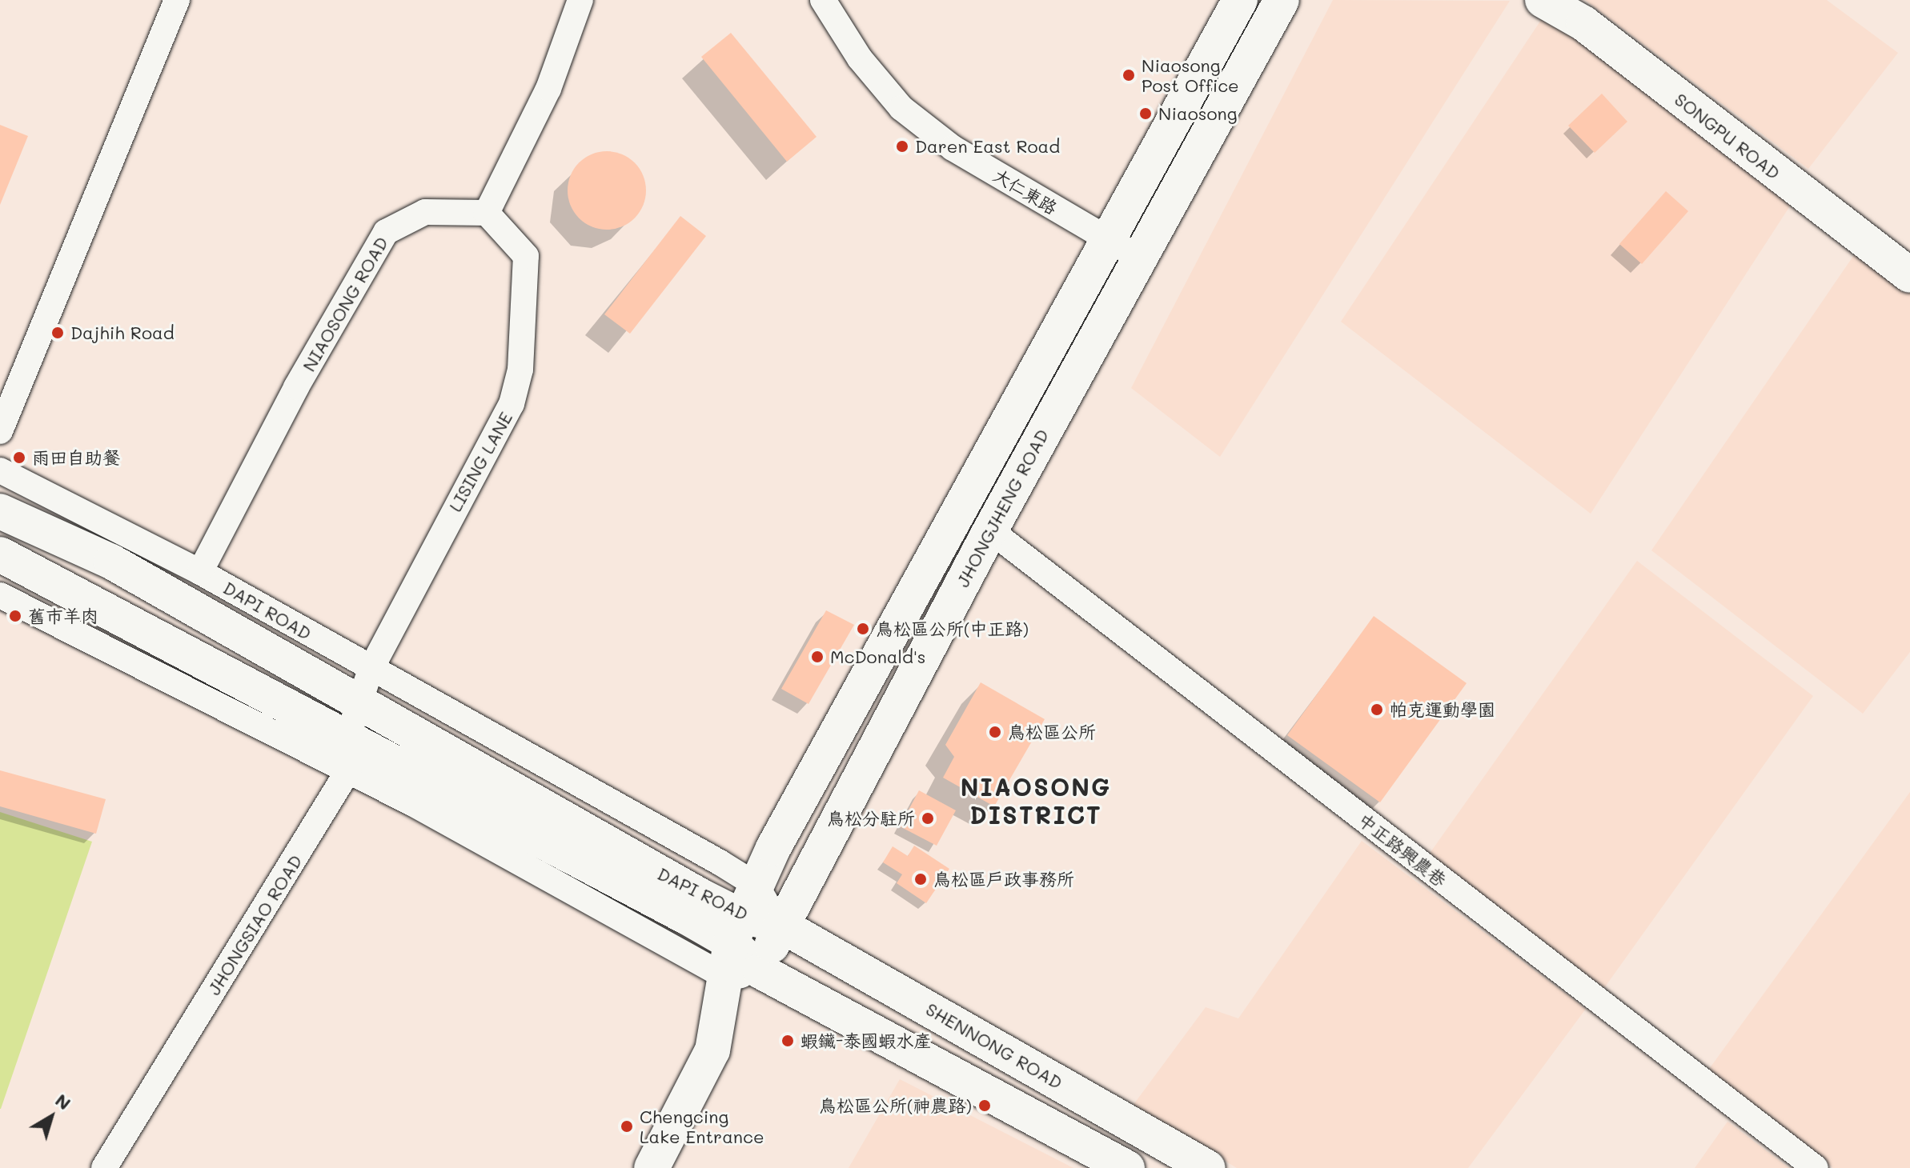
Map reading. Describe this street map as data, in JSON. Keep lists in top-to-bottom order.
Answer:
{
  "streets": {
    "main road": [
      "SONGPU ROAD",
      "JHONGJHENG ROAD",
      "DAPI ROAD",
      "SHENNONG ROAD"
    ],
    "street": [
      "大仁東路",
      "NIAOSONG ROAD",
      "LISING LANE",
      "中正路興農巷",
      "JHONGSIAO ROAD"
    ]
  },
  "crossings": [
    ["大仁東路", "JHONGJHENG ROAD"],
    ["NIAOSONG ROAD", "LISING LANE"],
    ["NIAOSONG ROAD", "DAPI ROAD"],
    ["LISING LANE", "DAPI ROAD"],
    ["JHONGJHENG ROAD", "DAPI ROAD"],
    ["JHONGJHENG ROAD", "中正路興農巷"],
    ["JHONGJHENG ROAD", "SHENNONG ROAD"],
    ["DAPI ROAD", "SHENNONG ROAD"]
  ],
  "districts": ["NIAOSONG DISTRICT"],
  "places": [
    "Niaosong Post Office",
    "Niaosong",
    "Daren East Road",
    "Dajhih Road",
    "雨田自助餐",
    "舊市羊肉",
    "鳥松區公所(中正路)",
    "McDonald's",
    "帕克運動學園",
    "鳥松區公所",
    "鳥松分駐所",
    "鳥松區戶政事務所",
    "蝦鑶-泰國蝦水產",
    "鳥松區公所(神農路)",
    "Chengcing Lake Entrance"
  ],
  "north": "top right"
}
